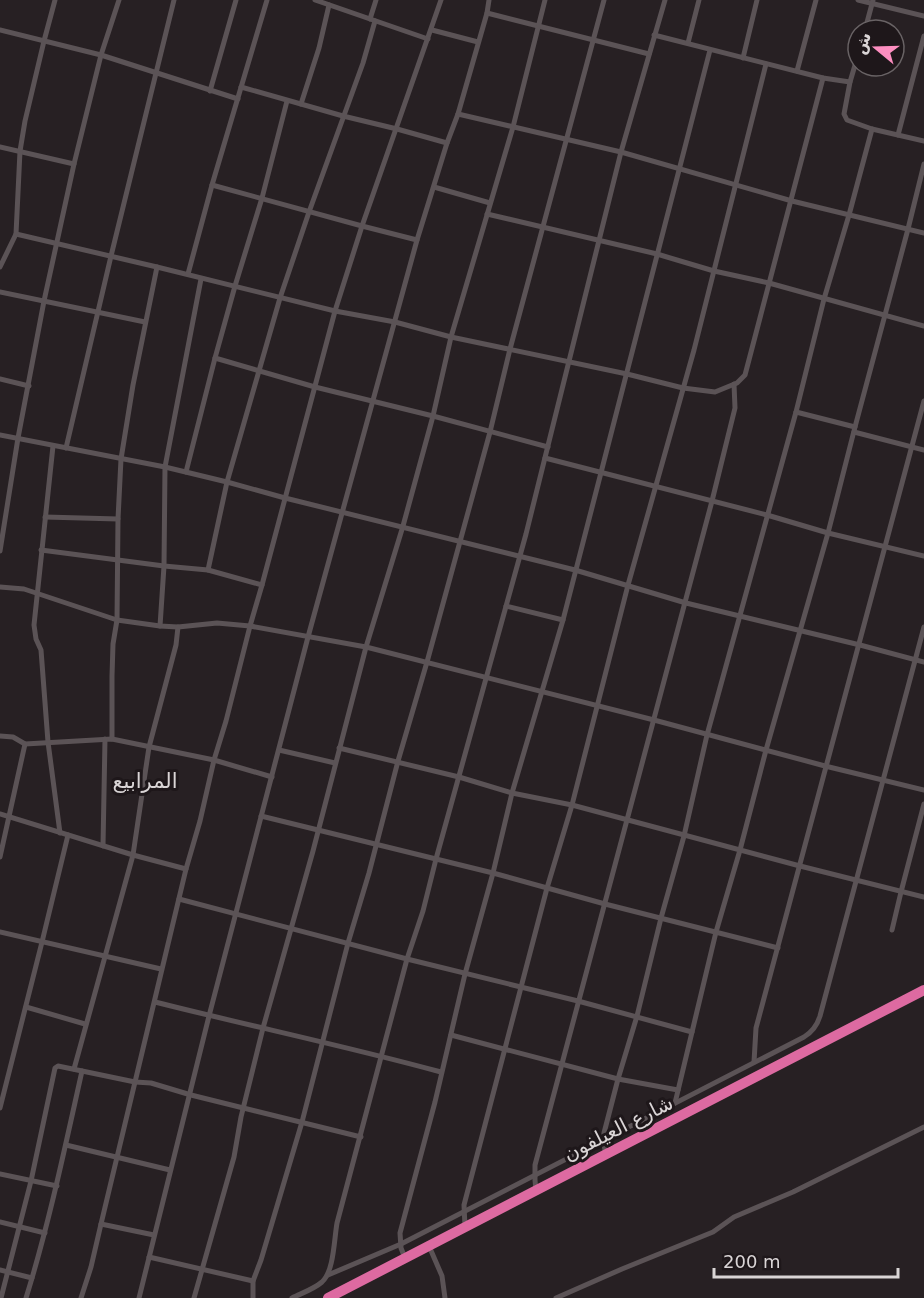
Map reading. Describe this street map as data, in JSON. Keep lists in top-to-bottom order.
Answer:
{
  "streets": {
    "highway": ["شارع العيلفون"]
  },
  "districts": ["المرابيع"],
  "scale_bar": "200 m",
  "north": "left"
}
